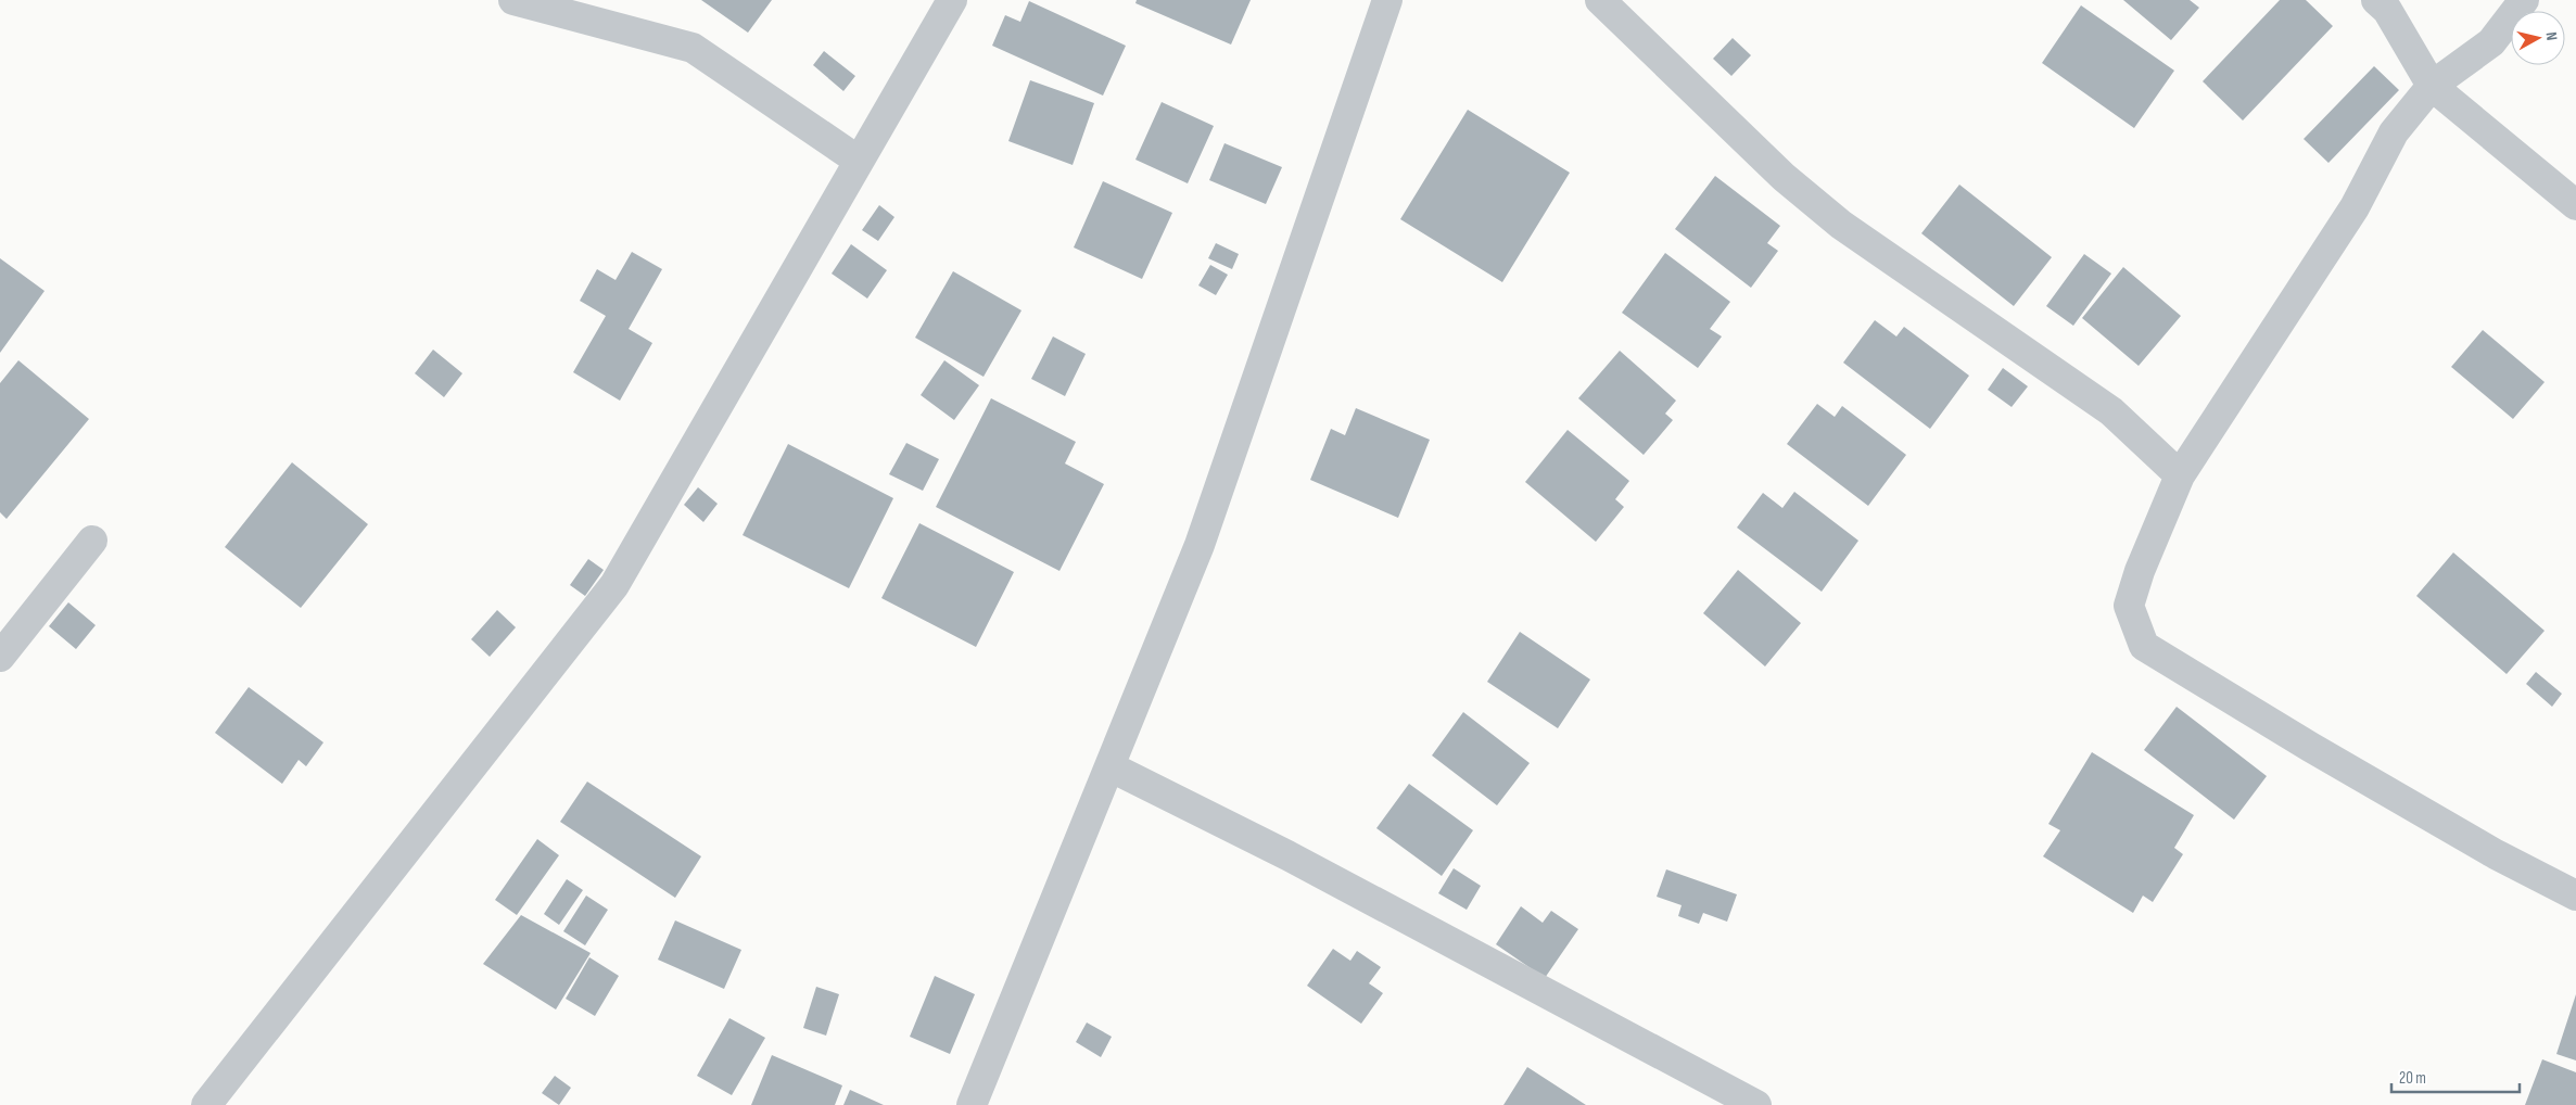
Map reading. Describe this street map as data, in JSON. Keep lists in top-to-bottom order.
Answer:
{
  "scale_bar": "20 m",
  "north": "right"
}
